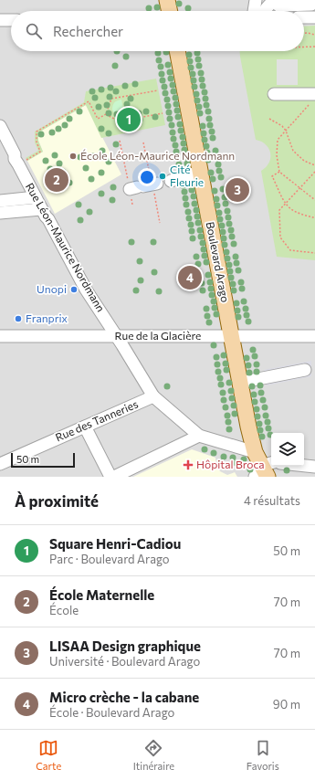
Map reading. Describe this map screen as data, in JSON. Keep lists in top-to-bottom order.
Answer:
{
  "streets": {
    "main road": ["Boulevard Arago"],
    "street": ["Rue Léon-Maurice Nordmann", "Rue de la Glacière", "Rue des Tanneries"]
  },
  "crossings": [
    ["Rue Léon-Maurice Nordmann", "Boulevard Arago"],
    ["Rue Léon-Maurice Nordmann", "Rue de la Glacière"],
    ["Rue Léon-Maurice Nordmann", "Rue des Tanneries"],
    ["Boulevard Arago", "Rue de la Glacière"]
  ],
  "places": {
    "other": [
      "École Léon-Maurice Nordmann",
      "Cité Fleurie",
      "Unopi",
      "Franprix"
    ],
    "health": ["Hôpital Broca"]
  },
  "scale_bar": "50 m",
  "page": {
    "search": "Rechercher",
    "pins": [
      "1",
      "2",
      "3",
      "4"
    ],
    "scale": "50 m",
    "heading": ["À proximité", "4 résultats"],
    "list": [
      {
        "mark": "1",
        "name": "Square Henri-Cadiou",
        "note": "Parc · Boulevard Arago",
        "value": "50 m"
      },
      {
        "mark": "2",
        "name": "École Maternelle",
        "note": "École",
        "value": "70 m"
      },
      {
        "mark": "3",
        "name": "LISAA Design graphique",
        "note": "Université · Boulevard Arago",
        "value": "70 m"
      },
      {
        "mark": "4",
        "name": "Micro crèche - la cabane",
        "note": "École · Boulevard Arago",
        "value": "90 m"
      }
    ],
    "nav": ["Carte", "Itinéraire", "Favoris"]
  }
}
